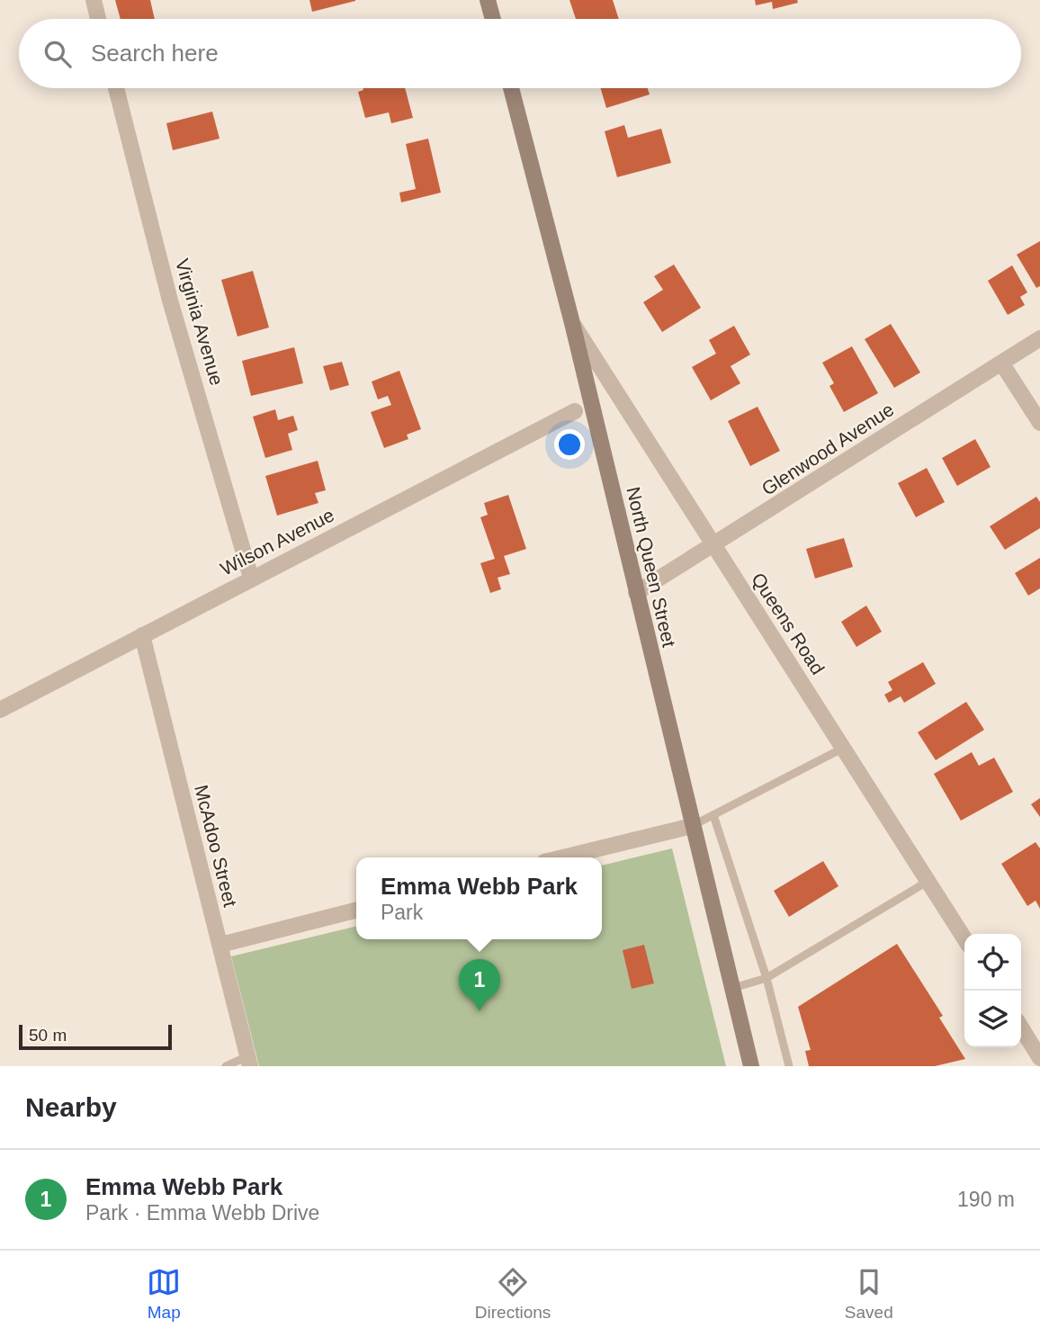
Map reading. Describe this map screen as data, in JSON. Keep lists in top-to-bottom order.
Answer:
{
  "streets": {
    "main road": ["North Queen Street"],
    "street": [
      "Virginia Avenue",
      "Glenwood Avenue",
      "Wilson Avenue",
      "Queens Road",
      "McAdoo Street"
    ]
  },
  "crossings": [
    ["Virginia Avenue", "Wilson Avenue"],
    ["Glenwood Avenue", "North Queen Street"],
    ["Glenwood Avenue", "Queens Road"],
    ["Wilson Avenue", "McAdoo Street"],
    ["North Queen Street", "Queens Road"]
  ],
  "scale_bar": "50 m",
  "page": {
    "search": "Search here",
    "popup": ["Emma Webb Park", "Park"],
    "pins": "1",
    "scale": "50 m",
    "heading": "Nearby",
    "list": [
      {
        "mark": "1",
        "name": "Emma Webb Park",
        "note": "Park · Emma Webb Drive",
        "value": "190 m"
      }
    ],
    "nav": ["Map", "Directions", "Saved"]
  }
}
